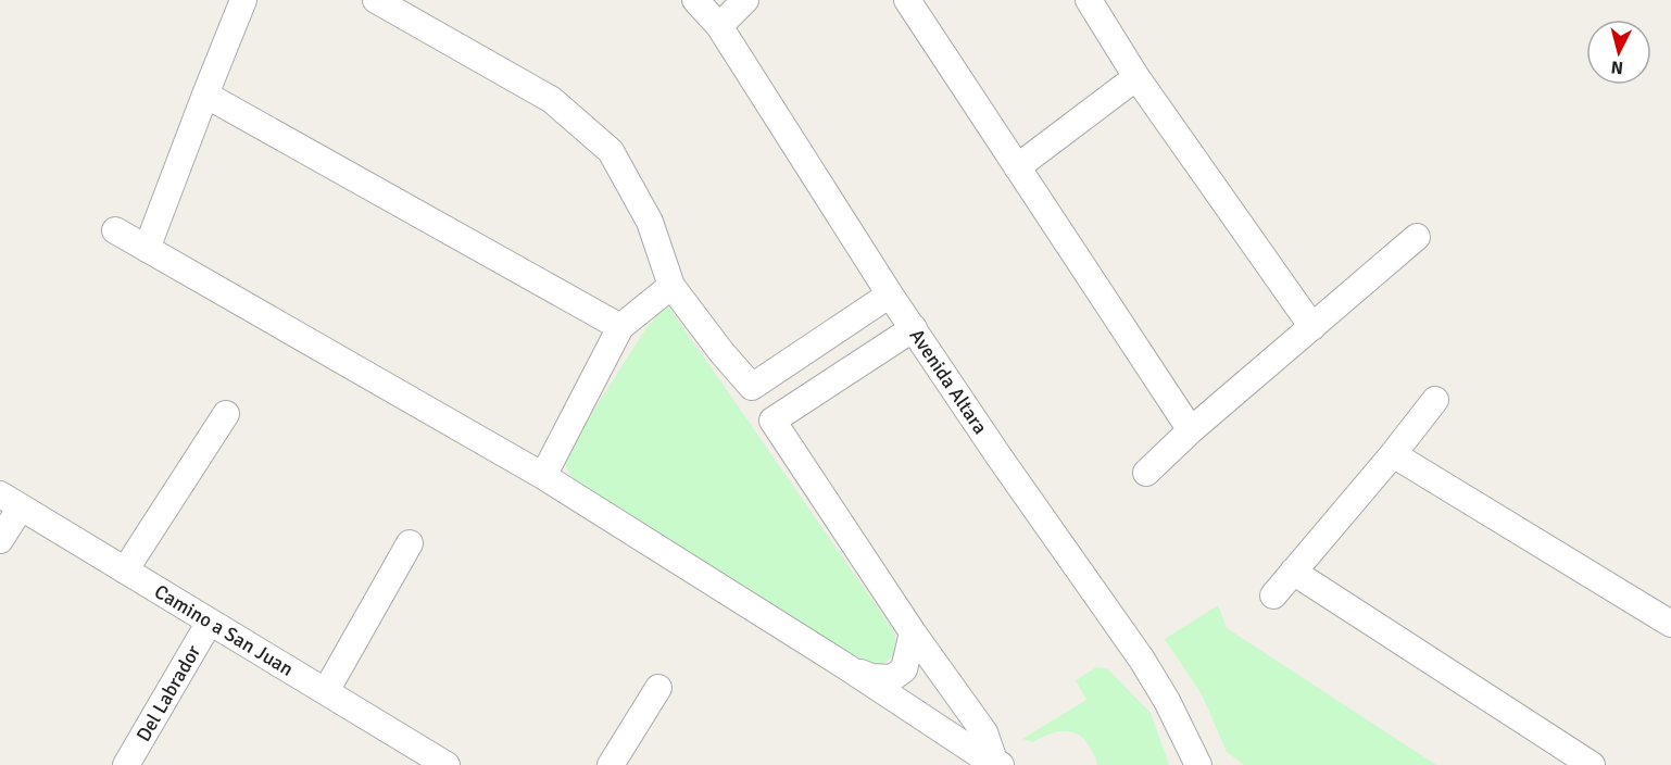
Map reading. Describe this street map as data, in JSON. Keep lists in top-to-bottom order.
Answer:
{
  "streets": {
    "street": ["Avenida Altara", "Camino a San Juan", "Del Labrador"]
  },
  "crossings": [
    ["Camino a San Juan", "Del Labrador"]
  ],
  "north": "bottom"
}
